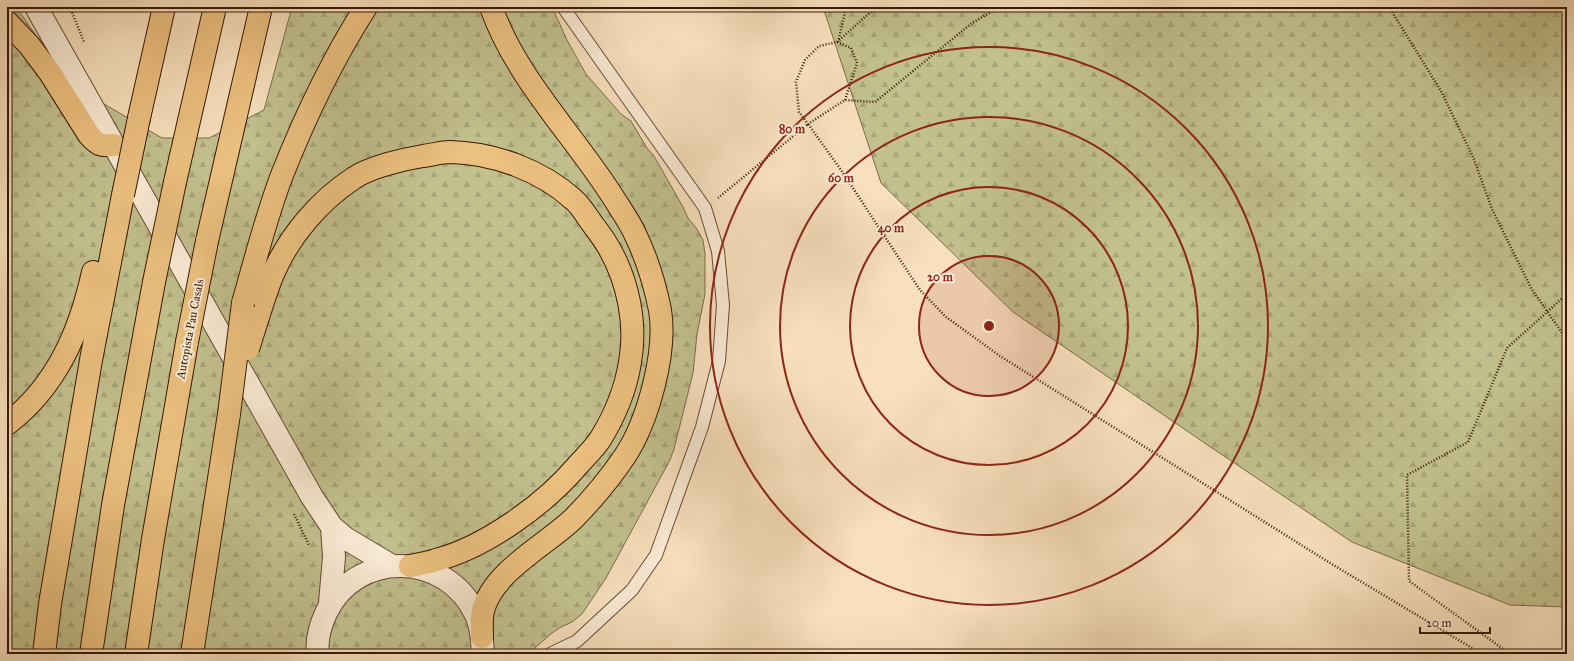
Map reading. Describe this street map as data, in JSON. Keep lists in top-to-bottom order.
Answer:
{
  "streets": {
    "highway": ["Autopista Pau Casals"]
  },
  "scale_bar": "20 m",
  "rings": [
    "80 m",
    "60 m",
    "40 m",
    "20 m"
  ]
}
